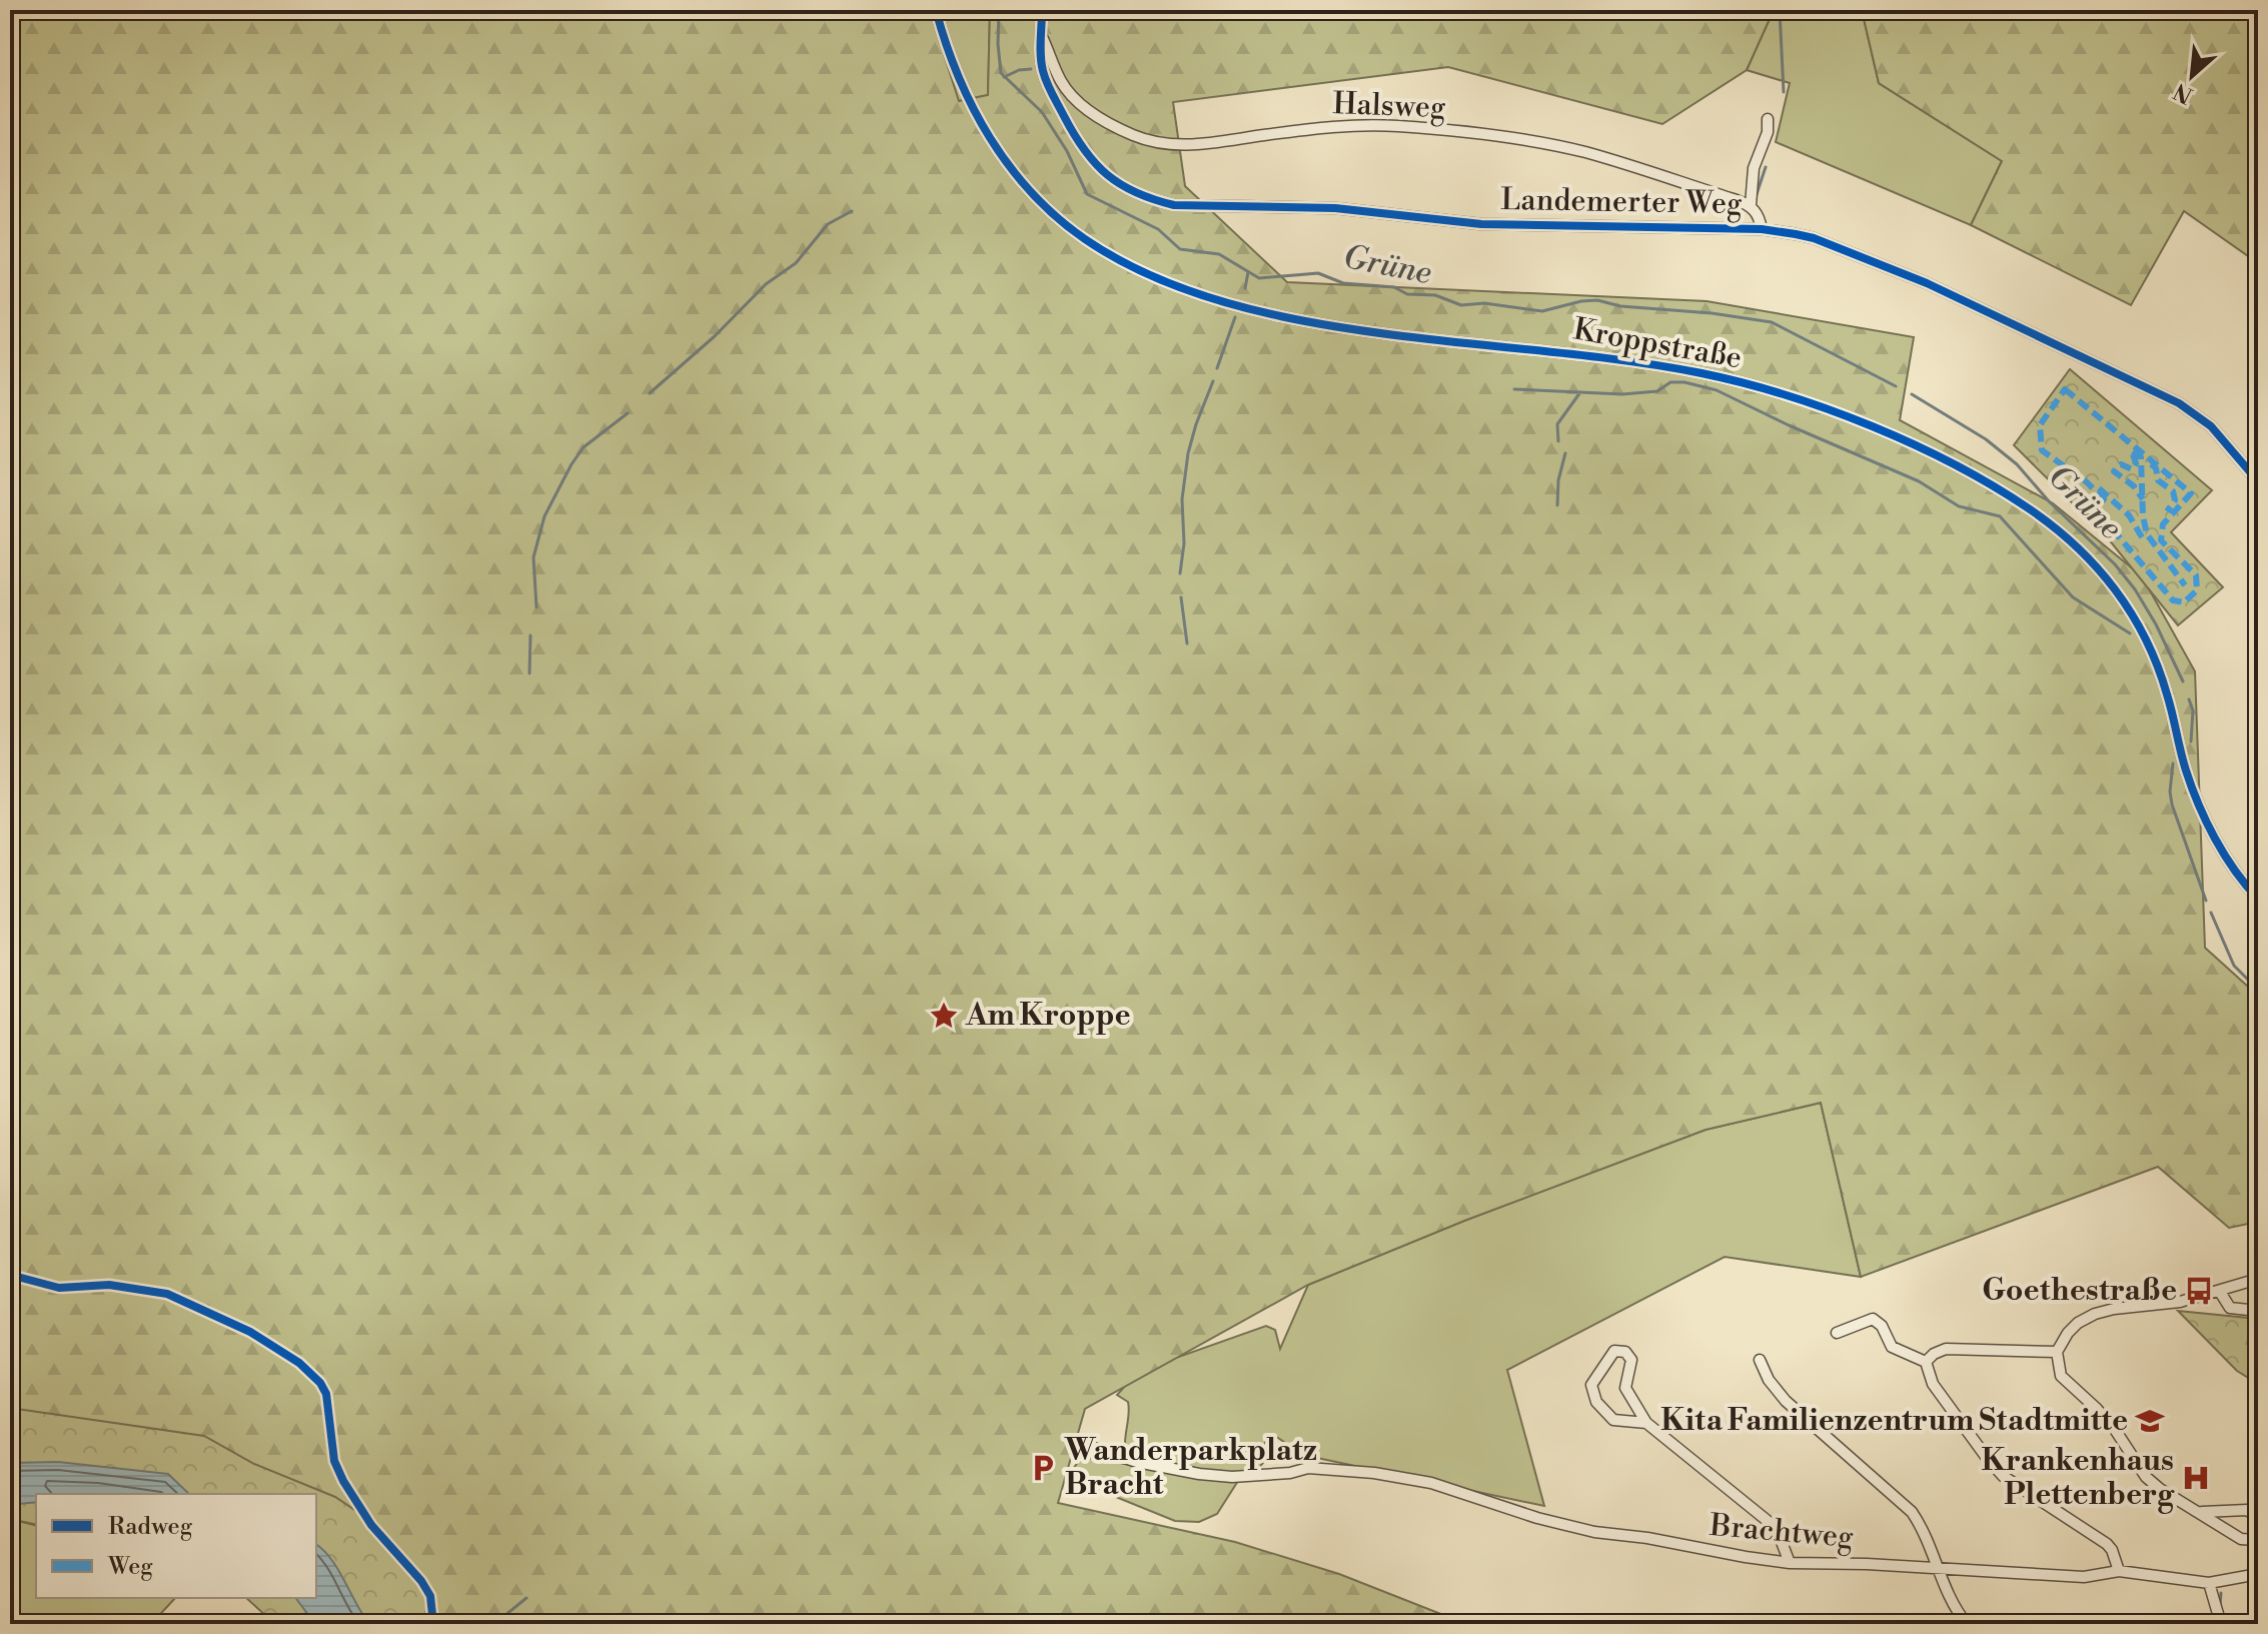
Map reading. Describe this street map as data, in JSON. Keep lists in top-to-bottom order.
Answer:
{
  "streets": {
    "street": [
      "Halsweg",
      "Landemerter Weg",
      "Kroppstraße",
      "Brachtweg"
    ]
  },
  "crossings": [
    ["Halsweg", "Landemerter Weg"]
  ],
  "water": ["Grüne"],
  "places": {
    "place": ["Am Kroppe"],
    "bus stop": ["Goethestraße"],
    "school or university": ["Kita Familienzentrum Stadtmitte"],
    "parking": ["Wanderparkplatz Bracht"],
    "hospital": ["Krankenhaus Plettenberg"]
  },
  "legend": ["Radweg", "Weg"],
  "north": "bottom left"
}
